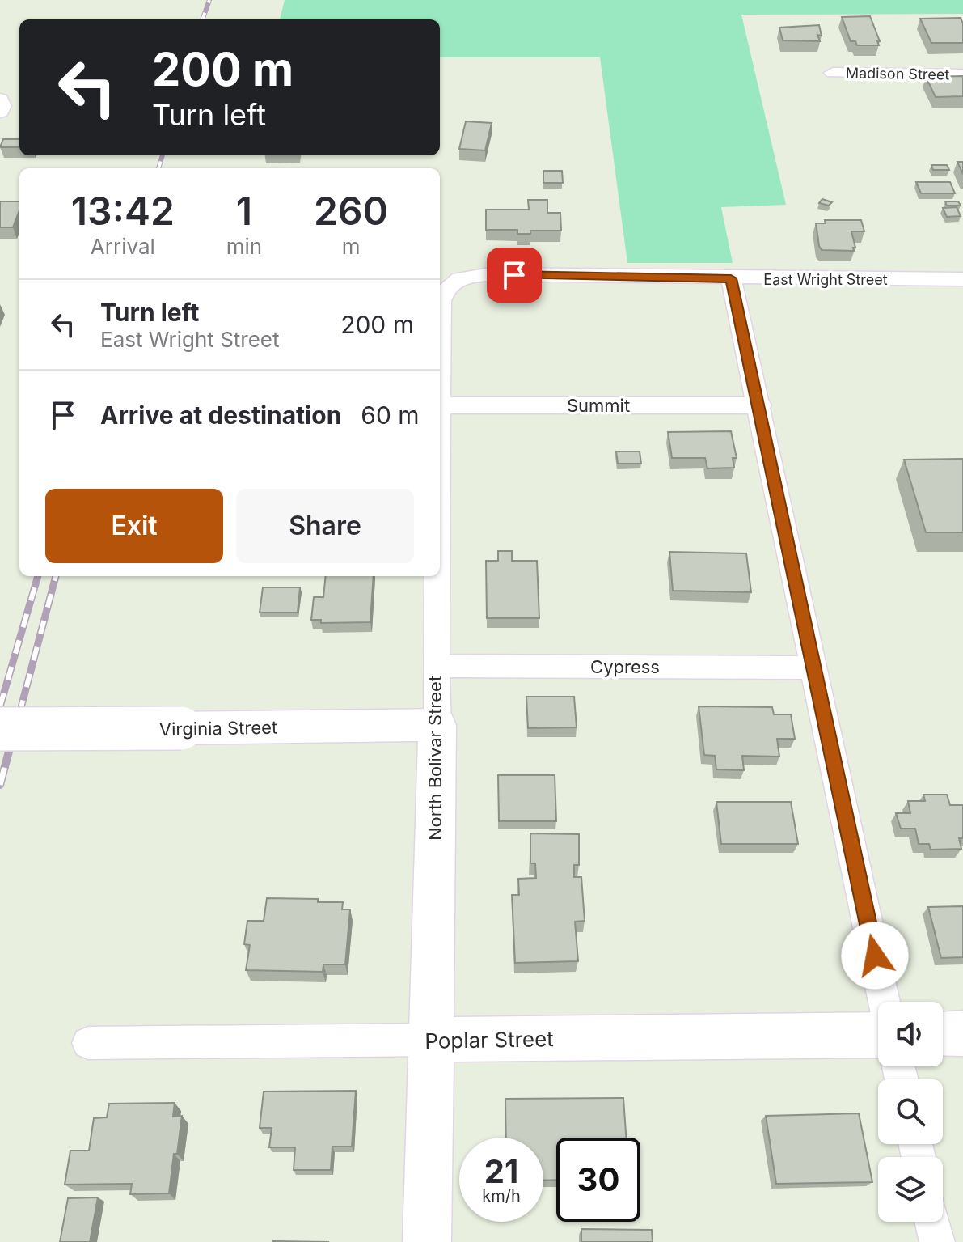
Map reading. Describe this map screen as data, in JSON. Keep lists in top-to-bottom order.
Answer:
{
  "streets": {
    "street": [
      "Madison Street",
      "East Wright Street",
      "Summit",
      "Cypress",
      "Virginia Street",
      "North Bolivar Street",
      "Poplar Street"
    ]
  },
  "crossings": [
    ["East Wright Street", "North Bolivar Street"],
    ["Cypress", "North Bolivar Street"],
    ["Virginia Street", "North Bolivar Street"],
    ["North Bolivar Street", "Poplar Street"]
  ],
  "page": {
    "turn": ["200 m", "Turn left"],
    "eta": [
      "13:42",
      "Arrival",
      "1",
      "min",
      "260",
      "m"
    ],
    "list": [
      {
        "name": "Turn left",
        "note": "East Wright Street",
        "value": "200 m"
      },
      {
        "name": "Arrive at destination",
        "value": "60 m"
      }
    ],
    "buttons": ["Exit", "Share"],
    "speed": "21 km/h",
    "limit": "30"
  }
}
